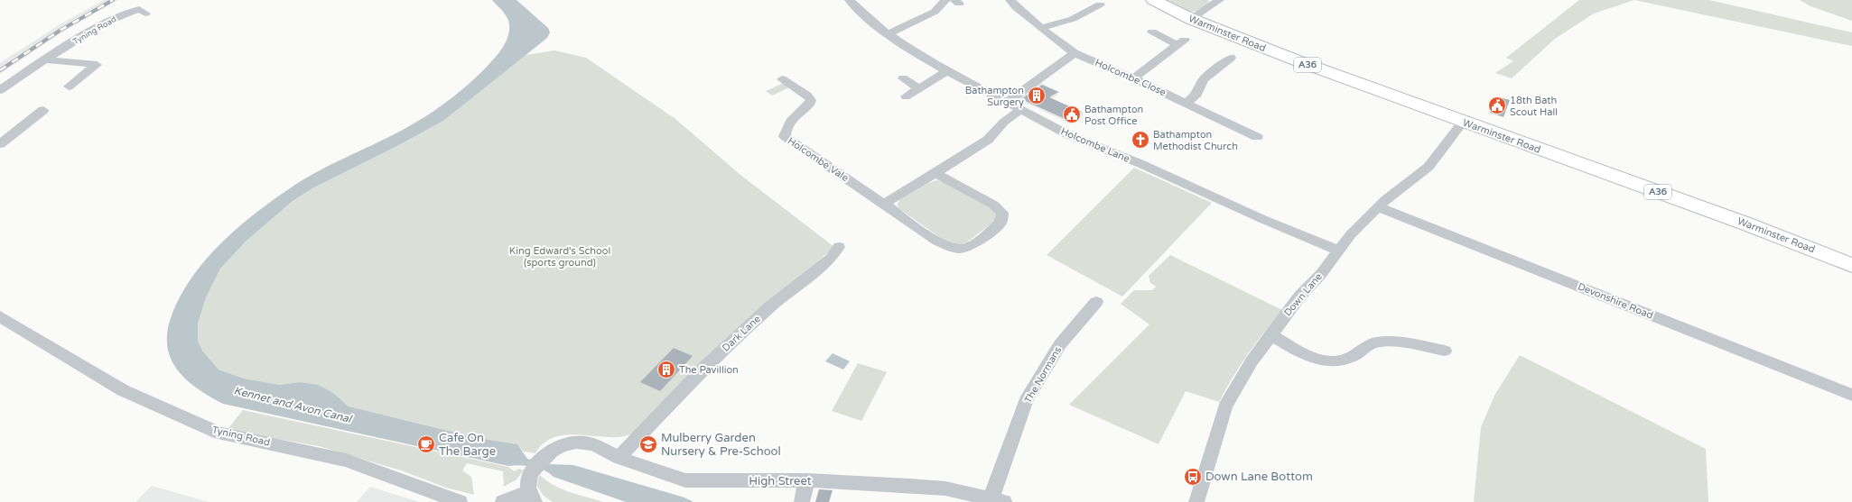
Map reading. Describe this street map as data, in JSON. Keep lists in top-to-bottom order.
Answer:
{
  "streets": {
    "highway": ["Warminster Road", "A36"],
    "street": [
      "Tyning Road",
      "Holcombe Close",
      "Holcombe Lane",
      "Holcombe Vale",
      "Down Lane",
      "Devonshire Road",
      "Dark Lane",
      "The Normans",
      "High Street"
    ]
  },
  "crossings": [
    ["Warminster Road", "Down Lane"],
    ["Holcombe Lane", "Down Lane"],
    ["Down Lane", "Devonshire Road"],
    ["Dark Lane", "High Street"],
    ["The Normans", "High Street"]
  ],
  "water": ["Kennet and Avon Canal"],
  "parks": ["King Edward's School (sports ground)"],
  "places": {
    "building": ["Bathampton Surgery", "The Pavillion"],
    "public building": ["18th Bath Scout Hall", "Bathampton Post Office"],
    "church": ["Bathampton Methodist Church"],
    "cafe": ["Cafe On The Barge"],
    "school or university": ["Mulberry Garden Nursery & Pre-School"],
    "bus stop": ["Down Lane Bottom"]
  }
}
